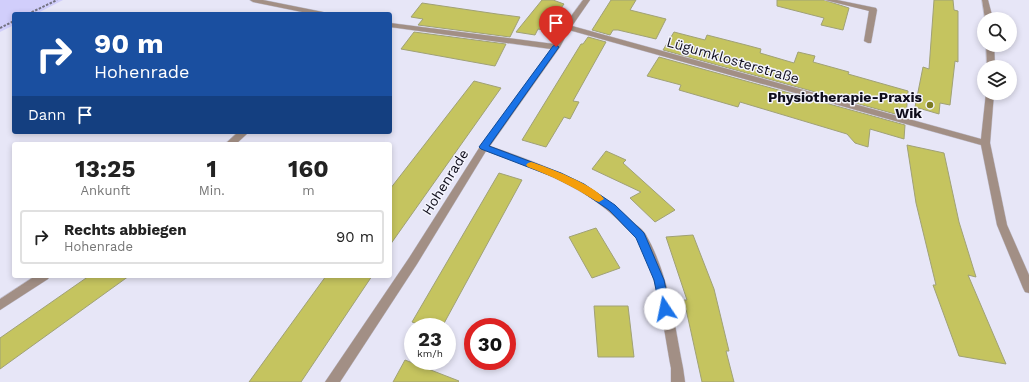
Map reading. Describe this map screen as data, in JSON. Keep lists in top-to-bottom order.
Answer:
{
  "streets": {
    "street": ["Lügumklosterstraße", "Hohenrade"]
  },
  "crossings": [
    ["Lügumklosterstraße", "Hohenrade"]
  ],
  "places": ["Physiotherapie-Praxis Wik"],
  "page": {
    "turn": ["90 m", "Hohenrade"],
    "then": "Dann",
    "eta": [
      "13:25",
      "Ankunft",
      "1",
      "Min.",
      "160",
      "m"
    ],
    "list": [
      {
        "name": "Rechts abbiegen",
        "note": "Hohenrade",
        "value": "90 m"
      }
    ],
    "speed": "23 km/h",
    "limit": "30"
  }
}
